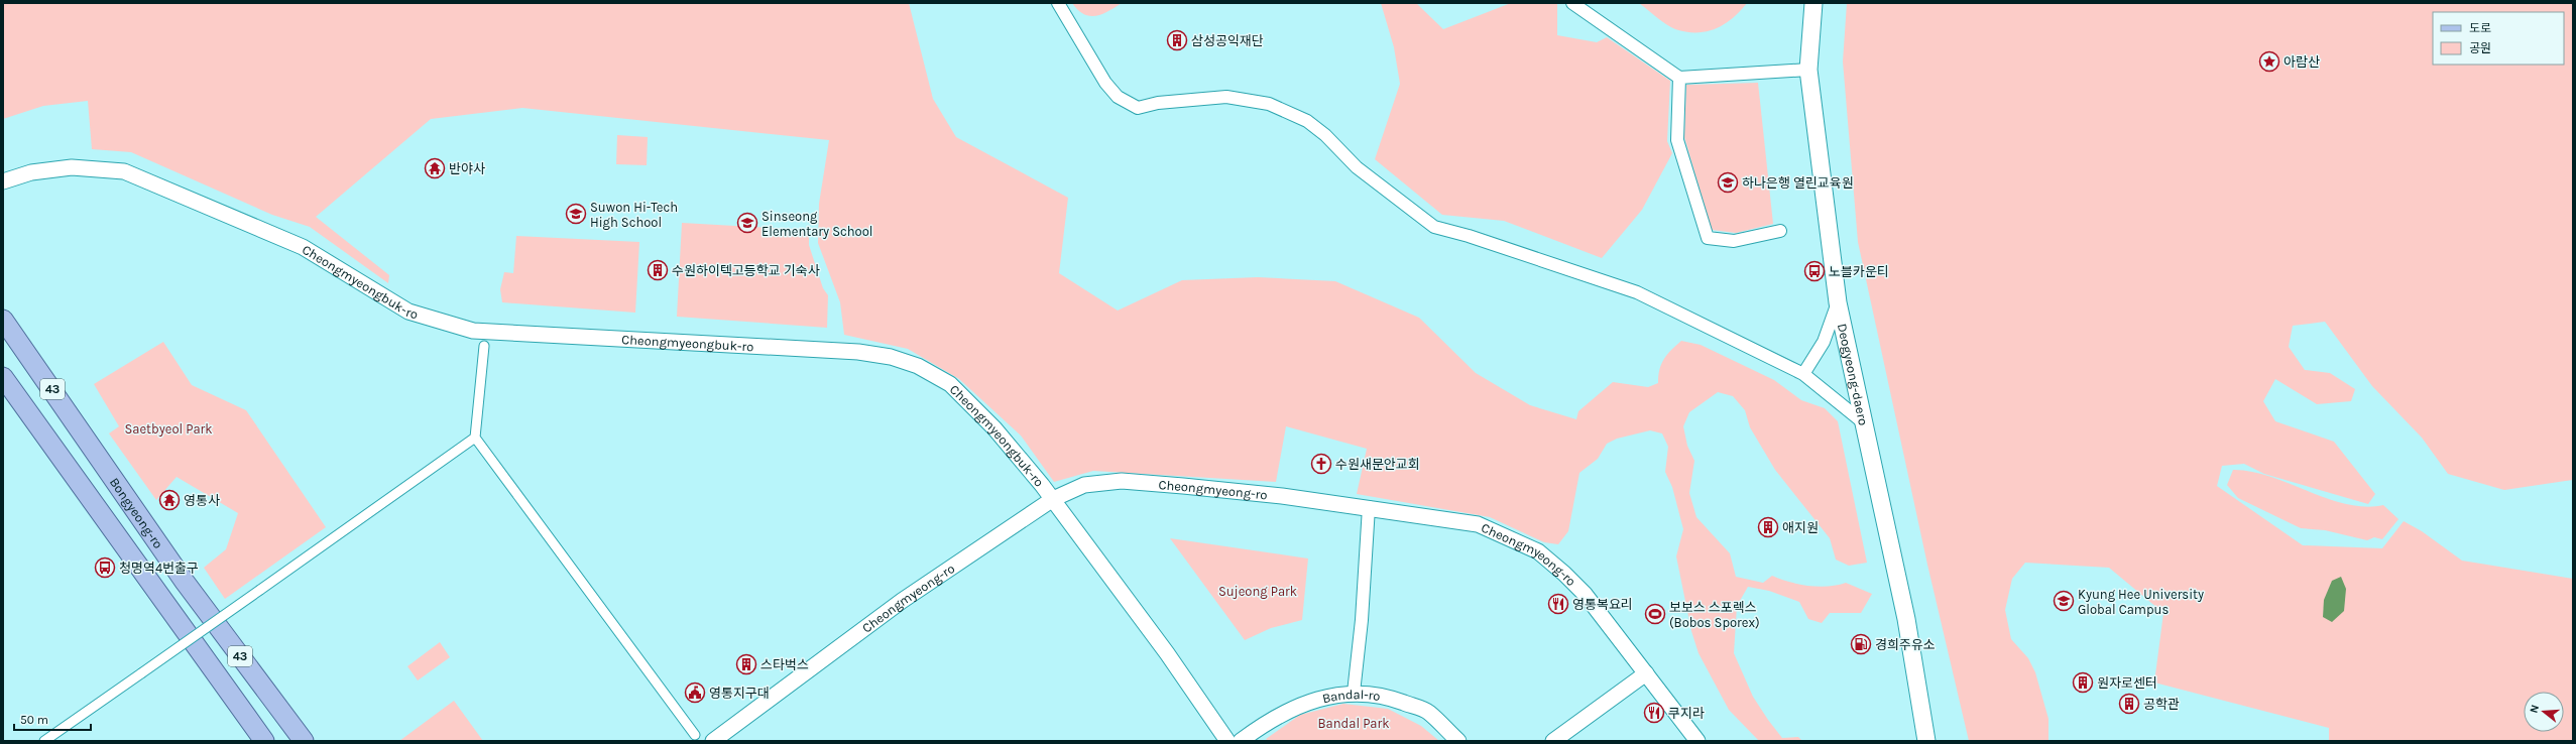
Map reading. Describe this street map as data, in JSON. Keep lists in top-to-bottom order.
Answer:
{
  "streets": {
    "main road": ["Deogyeong-daero", "43", "Bongyeong-ro"],
    "street": ["Cheongmyeongbuk-ro", "Cheongmyeong-ro", "Bandal-ro"]
  },
  "crossings": [
    ["Cheongmyeongbuk-ro", "Cheongmyeong-ro"]
  ],
  "parks": ["Saetbyeol Park", "Sujeong Park", "Bandal Park"],
  "places": {
    "building": [
      "삼성공익재단",
      "수원하이텍고등학교 기숙사",
      "애지원",
      "스타벅스",
      "원자로센터",
      "공학관"
    ],
    "place": ["아람산"],
    "temple": ["반야사", "영통사"],
    "school or university": [
      "하나은행 열린교육원",
      "Suwon Hi-Tech High School",
      "Sinseong Elementary School",
      "Kyung Hee University Global Campus"
    ],
    "bus stop": ["노블카운티", "청명역4번출구"],
    "church": ["수원새문안교회"],
    "restaurant": ["영통복요리", "쿠지라"],
    "sports": ["보보스 스포렉스 (Bobos Sporex)"],
    "fuel station": ["경희주유소"],
    "public building": ["영통지구대"]
  },
  "legend": ["도로", "공원"],
  "scale_bar": "50 m",
  "north": "left"
}
